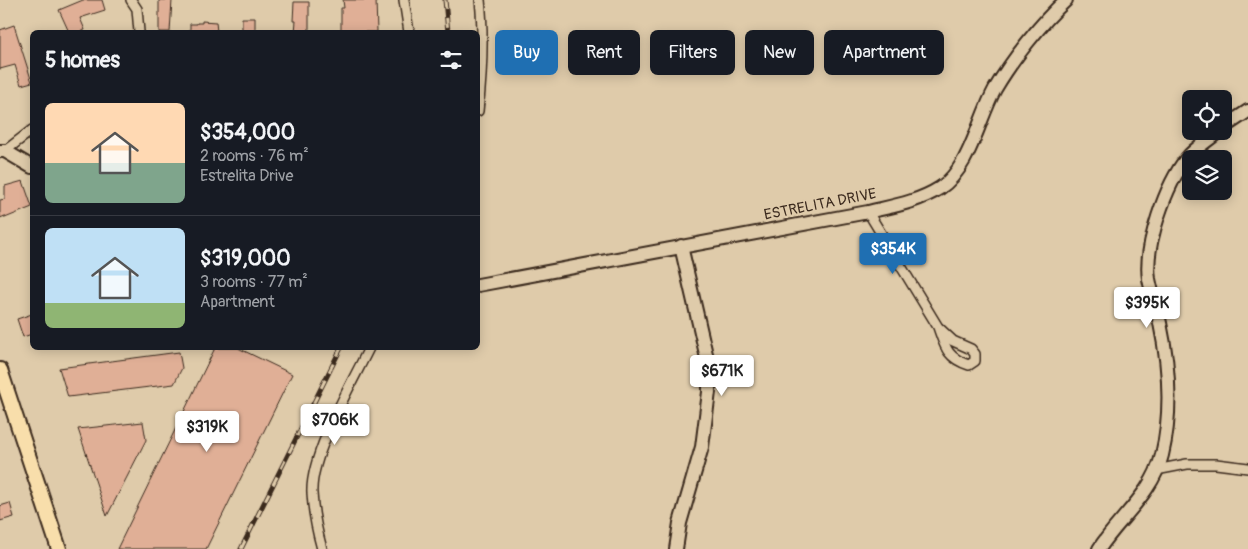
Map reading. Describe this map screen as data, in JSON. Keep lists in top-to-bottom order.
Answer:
{
  "streets": {
    "street": ["ESTRELITA DRIVE"]
  },
  "page": {
    "chip": [
      "Buy",
      "Rent",
      "Filters",
      "New",
      "Apartment"
    ],
    "heading": "5 homes",
    "list": [
      {
        "name": "$354,000",
        "note": "2 rooms · 76 m² · Estrelita Drive"
      },
      {
        "name": "$319,000",
        "note": "3 rooms · 77 m² · Apartment"
      }
    ],
    "price": [
      "$354K",
      "$395K",
      "$671K",
      "$706K",
      "$319K"
    ]
  }
}
